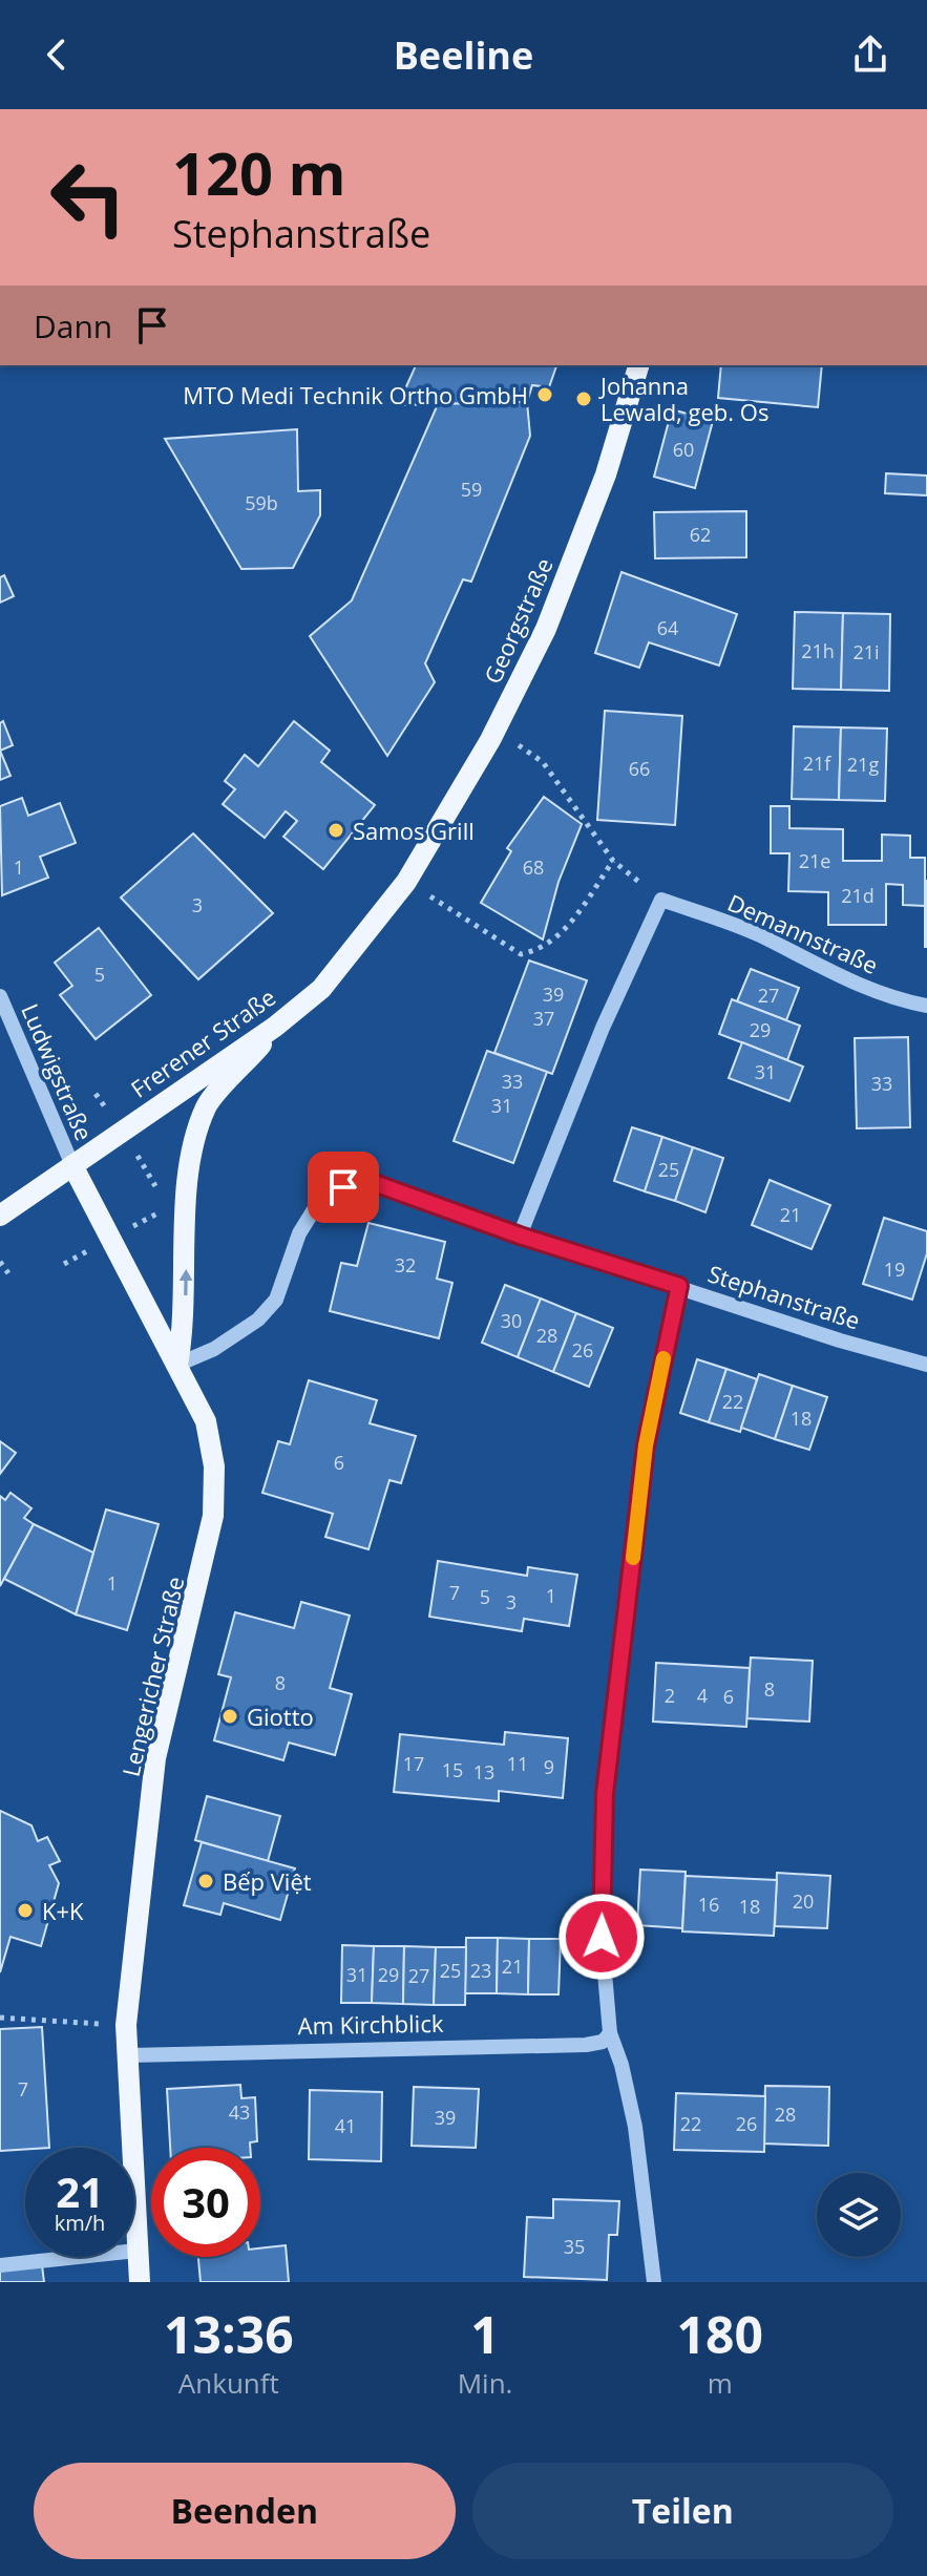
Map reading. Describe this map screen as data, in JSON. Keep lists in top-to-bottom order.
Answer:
{
  "streets": {
    "main road": ["Georgstraße", "Frerener Straße", "Lengericher Straße"],
    "street": [
      "Demannstraße",
      "Ludwigstraße",
      "Stephanstraße",
      "Am Kirchblick"
    ]
  },
  "crossings": [
    ["Georgstraße", "Frerener Straße"],
    ["Frerener Straße", "Ludwigstraße"],
    ["Frerener Straße", "Lengericher Straße"],
    ["Ludwigstraße", "Lengericher Straße"],
    ["Stephanstraße", "Lengericher Straße"],
    ["Lengericher Straße", "Am Kirchblick"]
  ],
  "places": [
    "MTO Medi Technik Ortho GmbH",
    "Johanna Lewald, geb. Os",
    "Samos Grill",
    "Giotto",
    "Bếp Việt",
    "K+K"
  ],
  "house_numbers": [
    "60",
    "59",
    "59b",
    "62",
    "64",
    "21h",
    "21i",
    "21f",
    "21g",
    "66",
    "21e",
    "1",
    "68",
    "21d",
    "3",
    "5",
    "39",
    "27",
    "37",
    "29",
    "31",
    "33",
    "33",
    "31",
    "25",
    "21",
    "32",
    "19",
    "30",
    "28",
    "26",
    "22",
    "18",
    "6",
    "1",
    "7",
    "1",
    "5",
    "3",
    "8",
    "8",
    "2",
    "4",
    "6",
    "17",
    "11",
    "9",
    "15",
    "13",
    "20",
    "16",
    "18",
    "21",
    "25",
    "23",
    "31",
    "29",
    "27",
    "7",
    "43",
    "28",
    "39",
    "22",
    "26",
    "41",
    "35"
  ],
  "page": {
    "header": "Beeline",
    "turn": ["120 m", "Stephanstraße"],
    "then": "Dann",
    "speed": "21 km/h",
    "limit": "30",
    "eta": [
      "13:36",
      "Ankunft",
      "1",
      "Min.",
      "180",
      "m"
    ],
    "buttons": ["Beenden", "Teilen"]
  }
}
